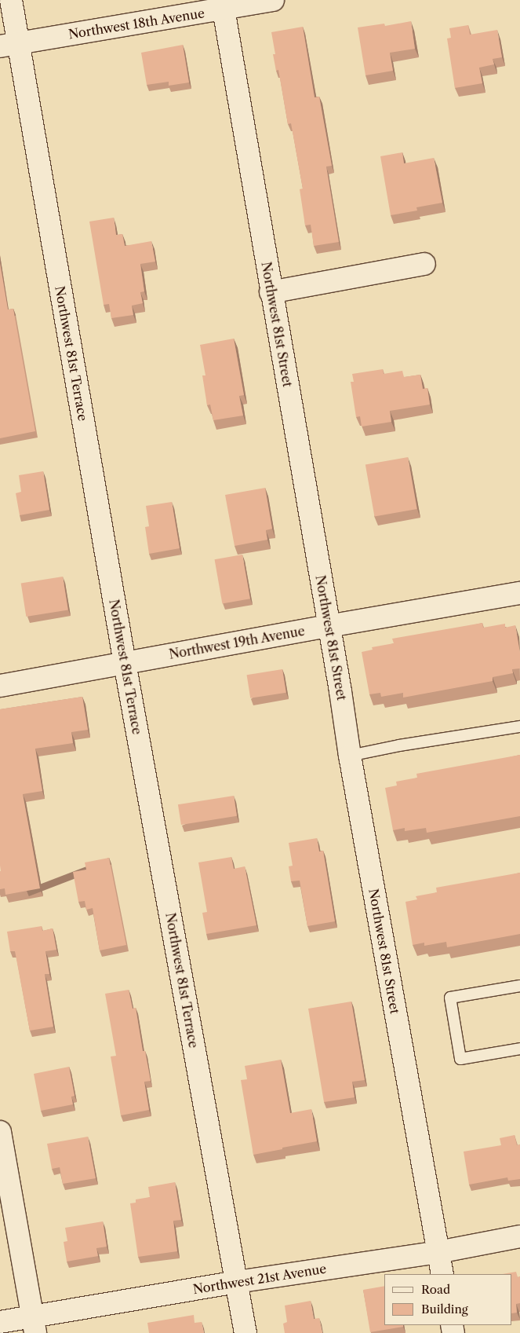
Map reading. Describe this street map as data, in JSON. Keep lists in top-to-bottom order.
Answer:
{
  "streets": {
    "street": [
      "Northwest 18th Avenue",
      "Northwest 81st Street",
      "Northwest 81st Terrace",
      "Northwest 19th Avenue",
      "Northwest 21st Avenue"
    ]
  },
  "crossings": [
    ["Northwest 18th Avenue", "Northwest 81st Street"],
    ["Northwest 18th Avenue", "Northwest 81st Terrace"],
    ["Northwest 81st Street", "Northwest 19th Avenue"],
    ["Northwest 81st Street", "Northwest 21st Avenue"],
    ["Northwest 81st Terrace", "Northwest 19th Avenue"],
    ["Northwest 81st Terrace", "Northwest 21st Avenue"]
  ],
  "legend": ["Road", "Building"]
}
